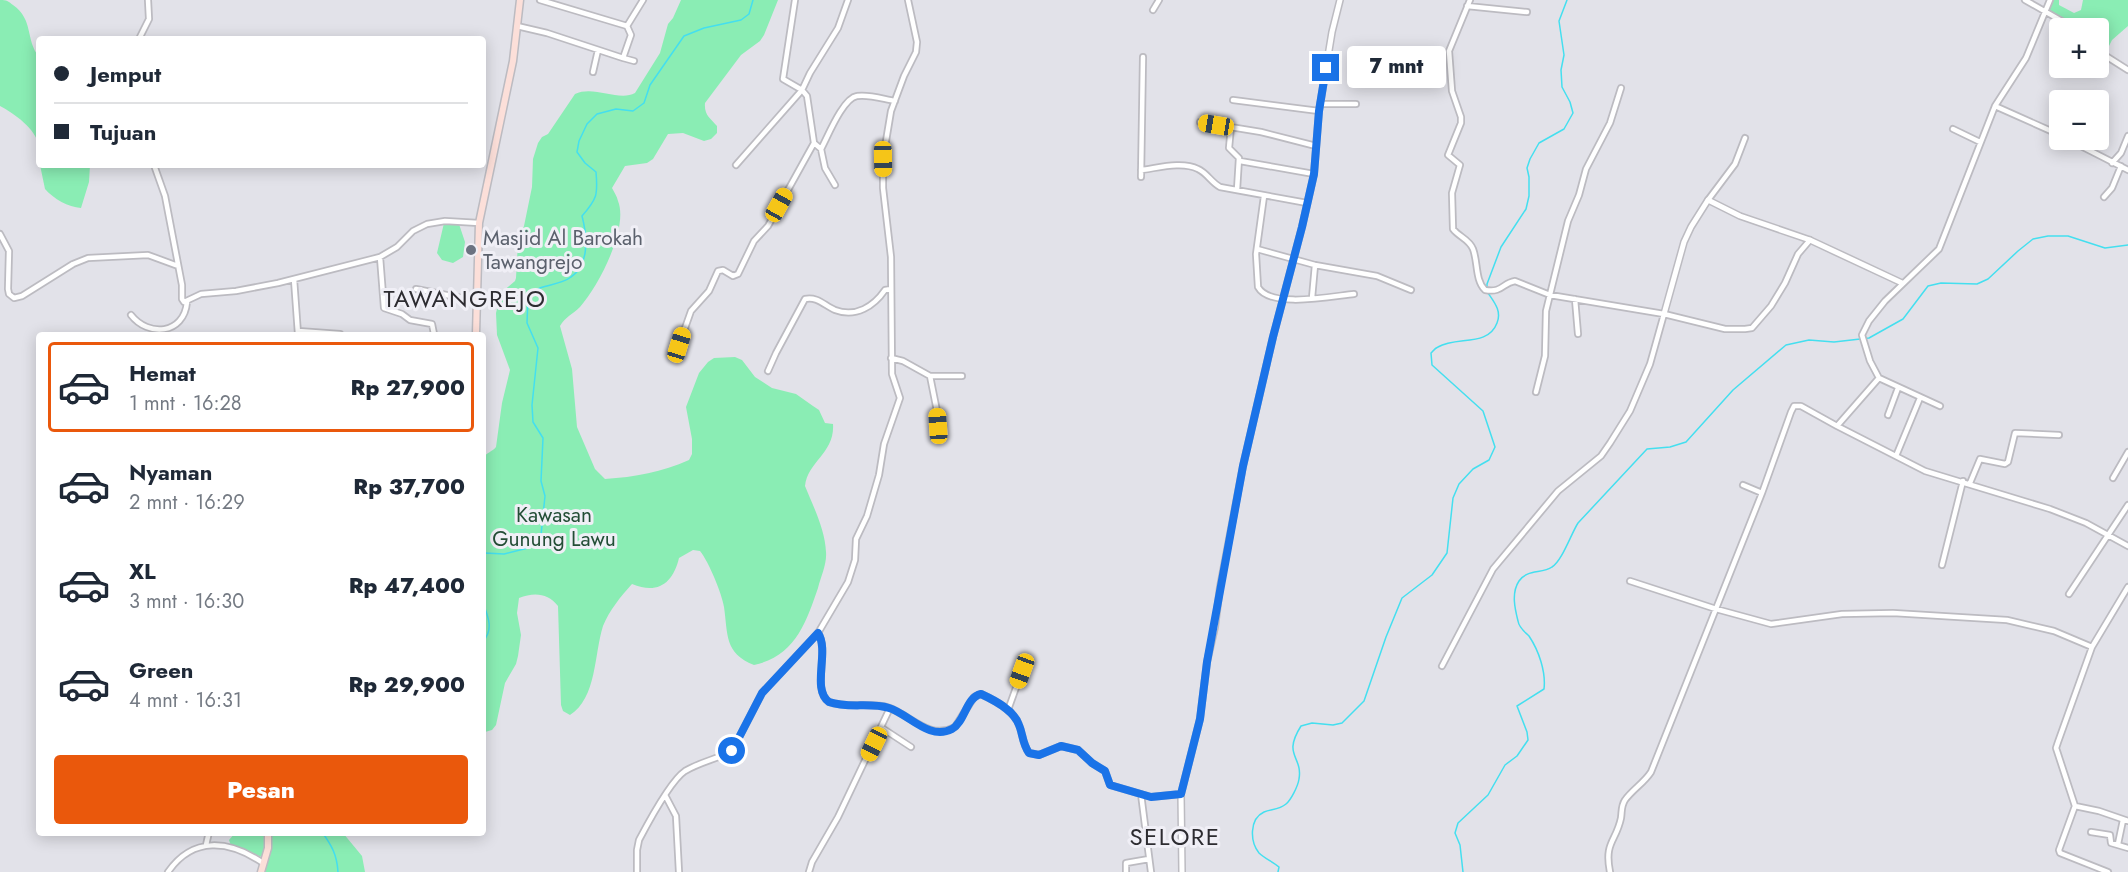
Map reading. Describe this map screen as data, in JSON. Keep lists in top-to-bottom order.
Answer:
{
  "districts": ["TAWANGREJO", "SELORE"],
  "parks": ["Kawasan Gunung Lawu"],
  "places": ["Masjid Al Barokah Tawangrejo"],
  "page": {
    "map_buttons": ["+", "−"],
    "banner": ["Jemput", "Tujuan"],
    "bubble": "7 mnt",
    "list": [
      {
        "name": "Hemat",
        "note": "1 mnt · 16:28",
        "value": "Rp 27,900"
      },
      {
        "name": "Nyaman",
        "note": "2 mnt · 16:29",
        "value": "Rp 37,700"
      },
      {
        "name": "XL",
        "note": "3 mnt · 16:30",
        "value": "Rp 47,400"
      },
      {
        "name": "Green",
        "note": "4 mnt · 16:31",
        "value": "Rp 29,900"
      }
    ],
    "buttons": "Pesan"
  }
}
